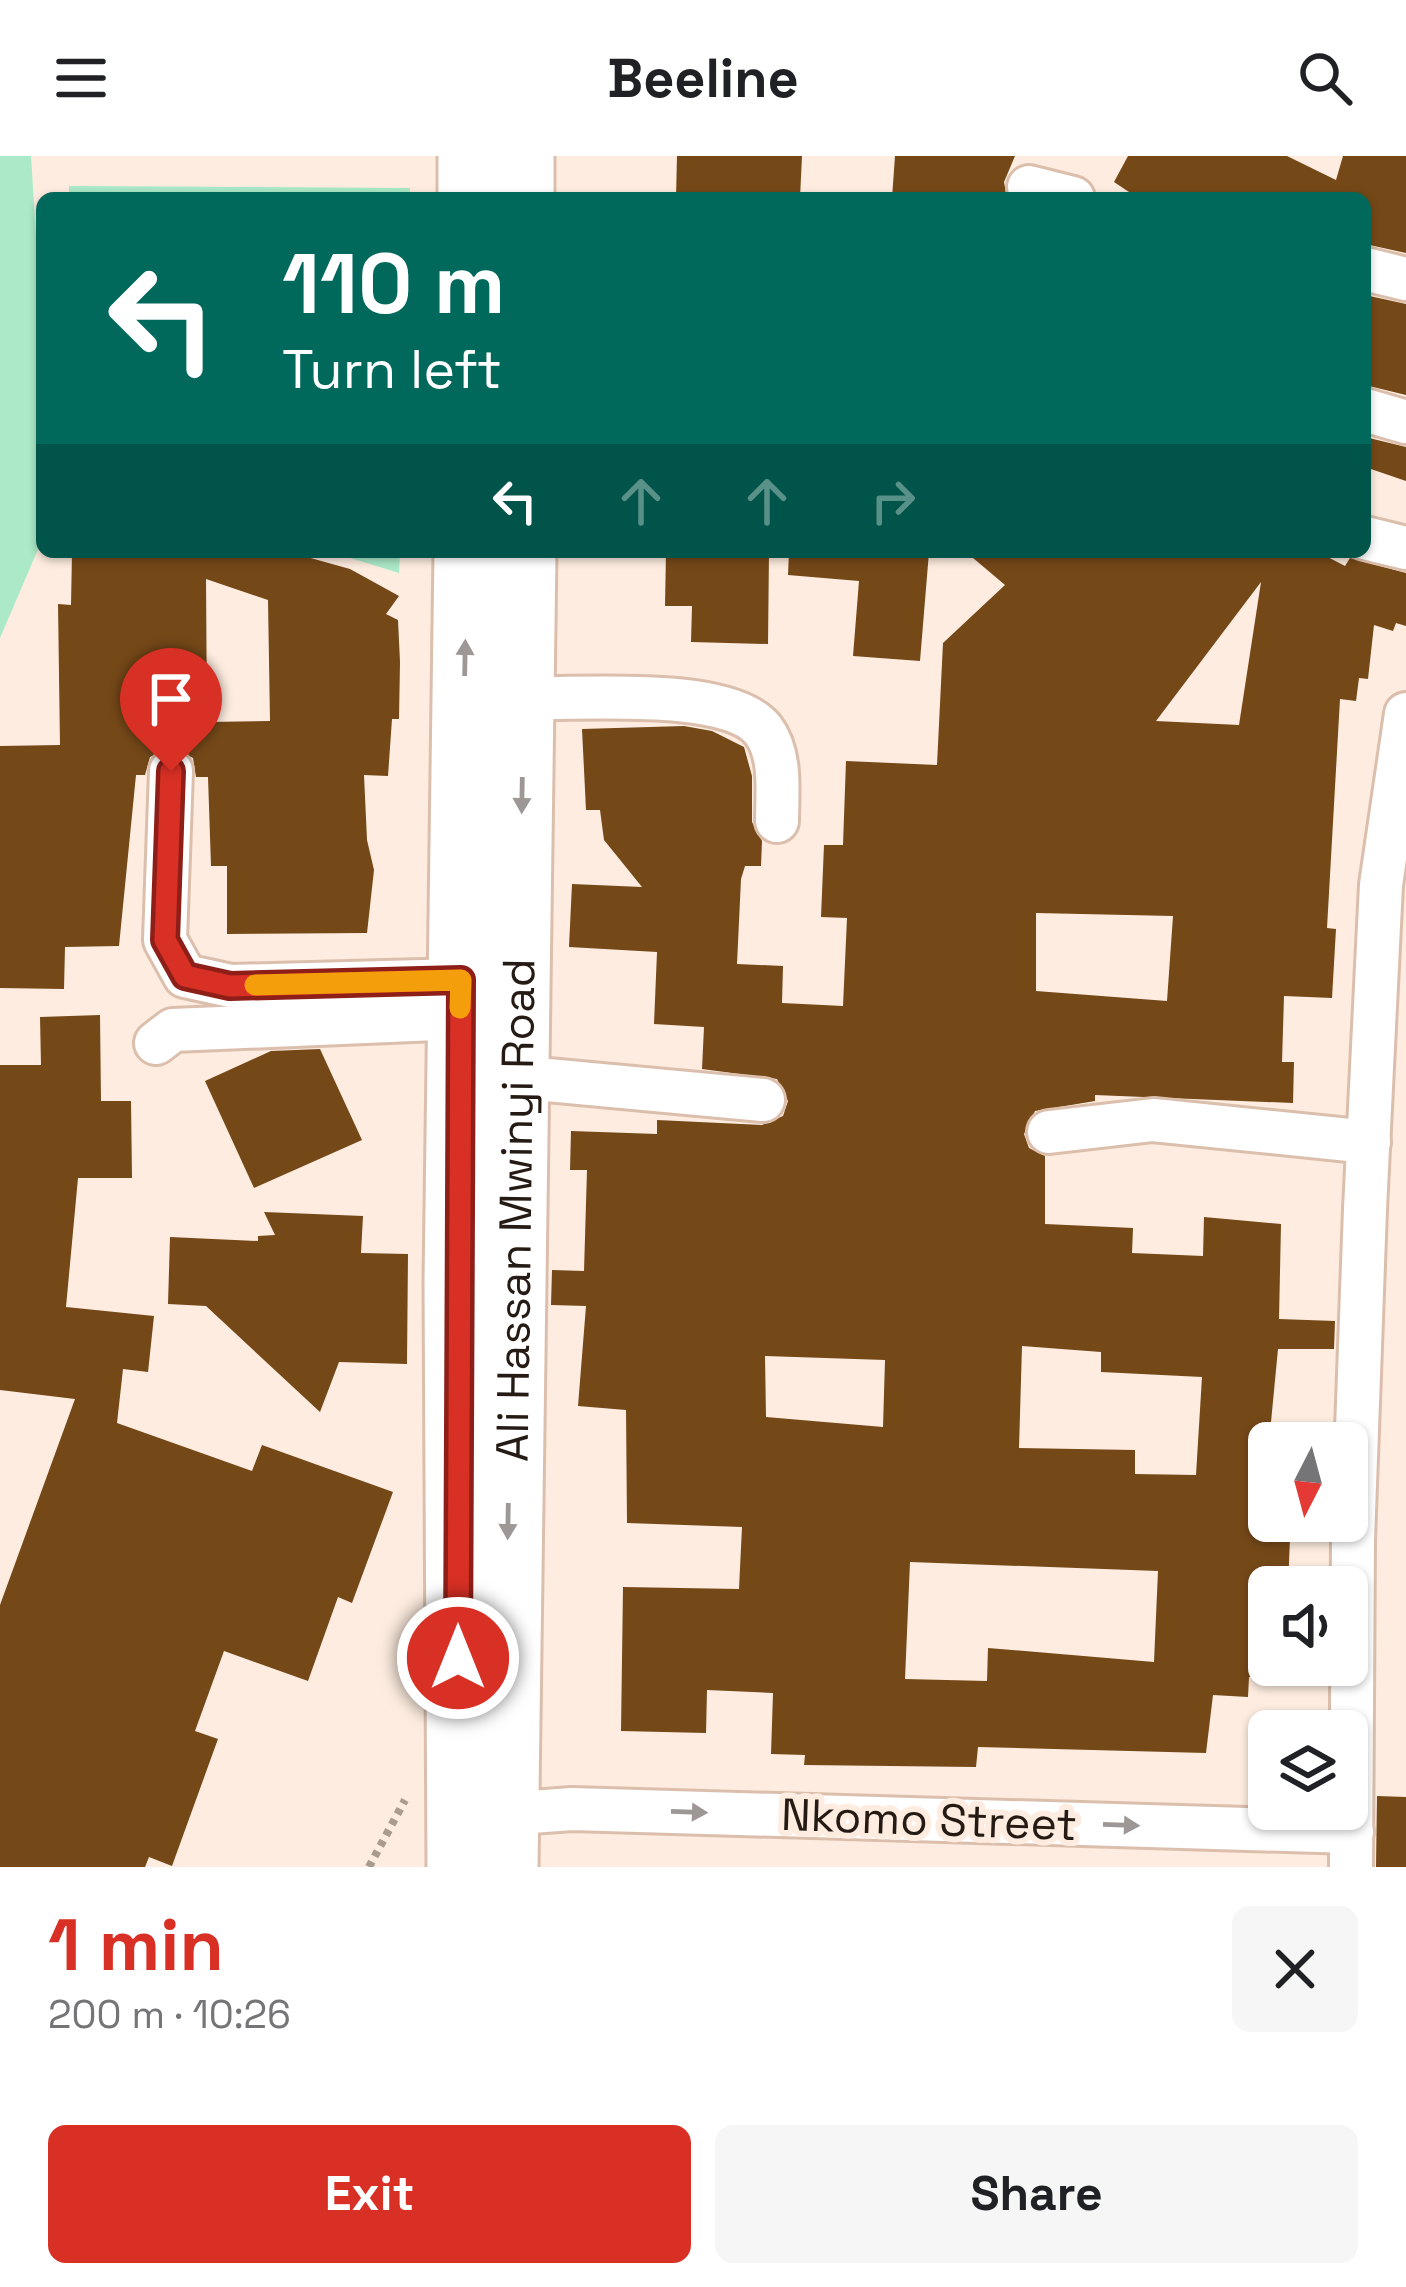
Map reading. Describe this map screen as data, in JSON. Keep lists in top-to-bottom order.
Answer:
{
  "streets": {
    "highway": ["Ali Hassan Mwinyi Road"],
    "street": ["Nkomo Street"]
  },
  "crossings": [
    ["Ali Hassan Mwinyi Road", "Nkomo Street"]
  ],
  "one_way": ["Nkomo Street"],
  "north": "bottom",
  "page": {
    "header": "Beeline",
    "turn": ["110 m", "Turn left"],
    "heading": ["1 min", "200 m · 10:26"],
    "buttons": ["Exit", "Share"]
  }
}
